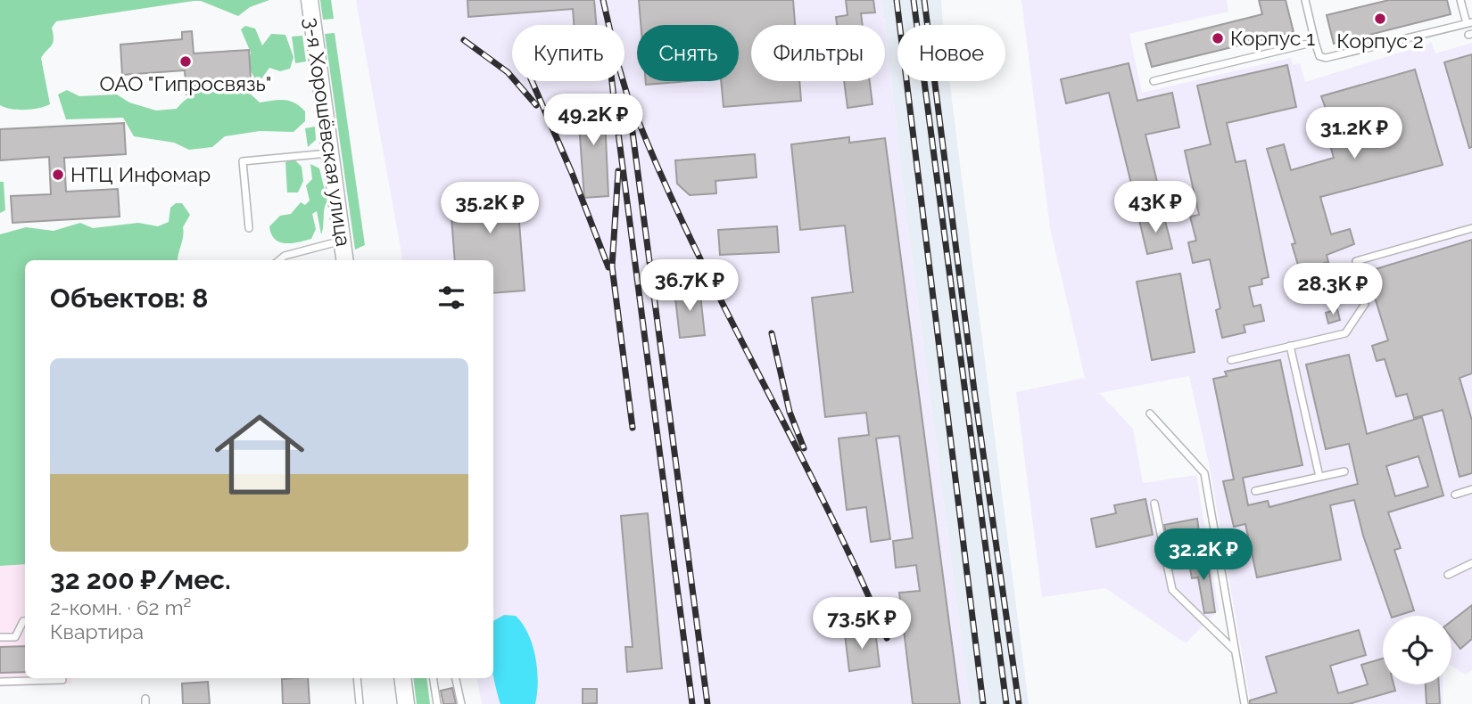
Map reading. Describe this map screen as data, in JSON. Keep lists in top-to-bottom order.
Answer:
{
  "streets": {
    "street": ["3-я Хорошёвская улица"]
  },
  "places": [
    "Корпус 2",
    "Корпус 1",
    "ОАО \"Гипросвязь\"",
    "НТЦ Инфомар"
  ],
  "page": {
    "chip": [
      "Купить",
      "Снять",
      "Фильтры",
      "Новое"
    ],
    "price": [
      "49.2K ₽",
      "31.2K ₽",
      "43K ₽",
      "35.2K ₽",
      "36.7K ₽",
      "28.3K ₽",
      "32.2K ₽",
      "73.5K ₽"
    ],
    "heading": "Объектов: 8",
    "list": [
      {
        "name": "32 200 ₽/мес.",
        "note": "2-комн. · 62 m² · Квартира"
      }
    ]
  }
}
